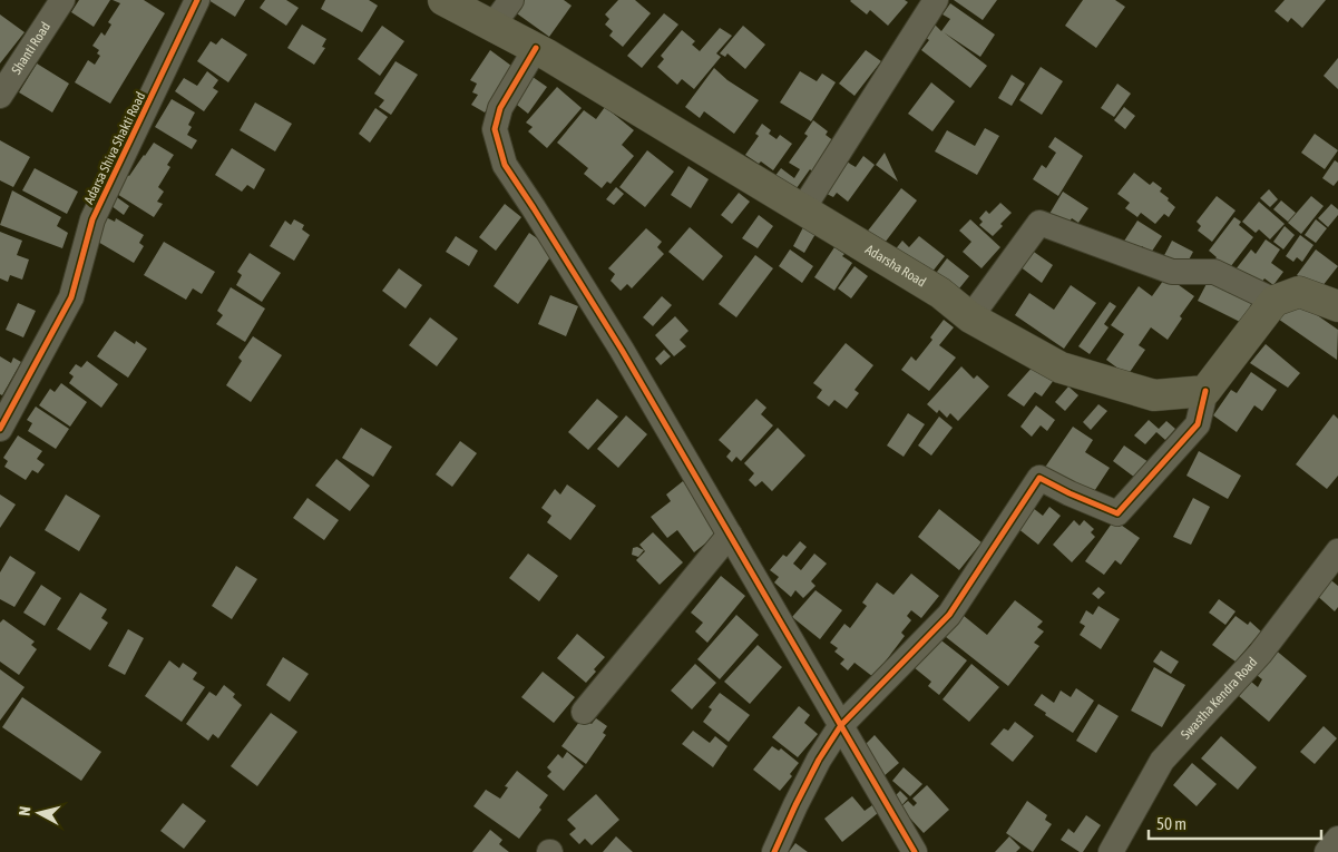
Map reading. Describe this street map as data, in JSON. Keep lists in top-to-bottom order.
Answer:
{
  "streets": {
    "main road": ["Adarsha Road"],
    "street": ["Shanti Road", "Adarsa Shiva Shakti Road", "Swastha Kendra Road"]
  },
  "scale_bar": "50 m",
  "north": "left"
}
